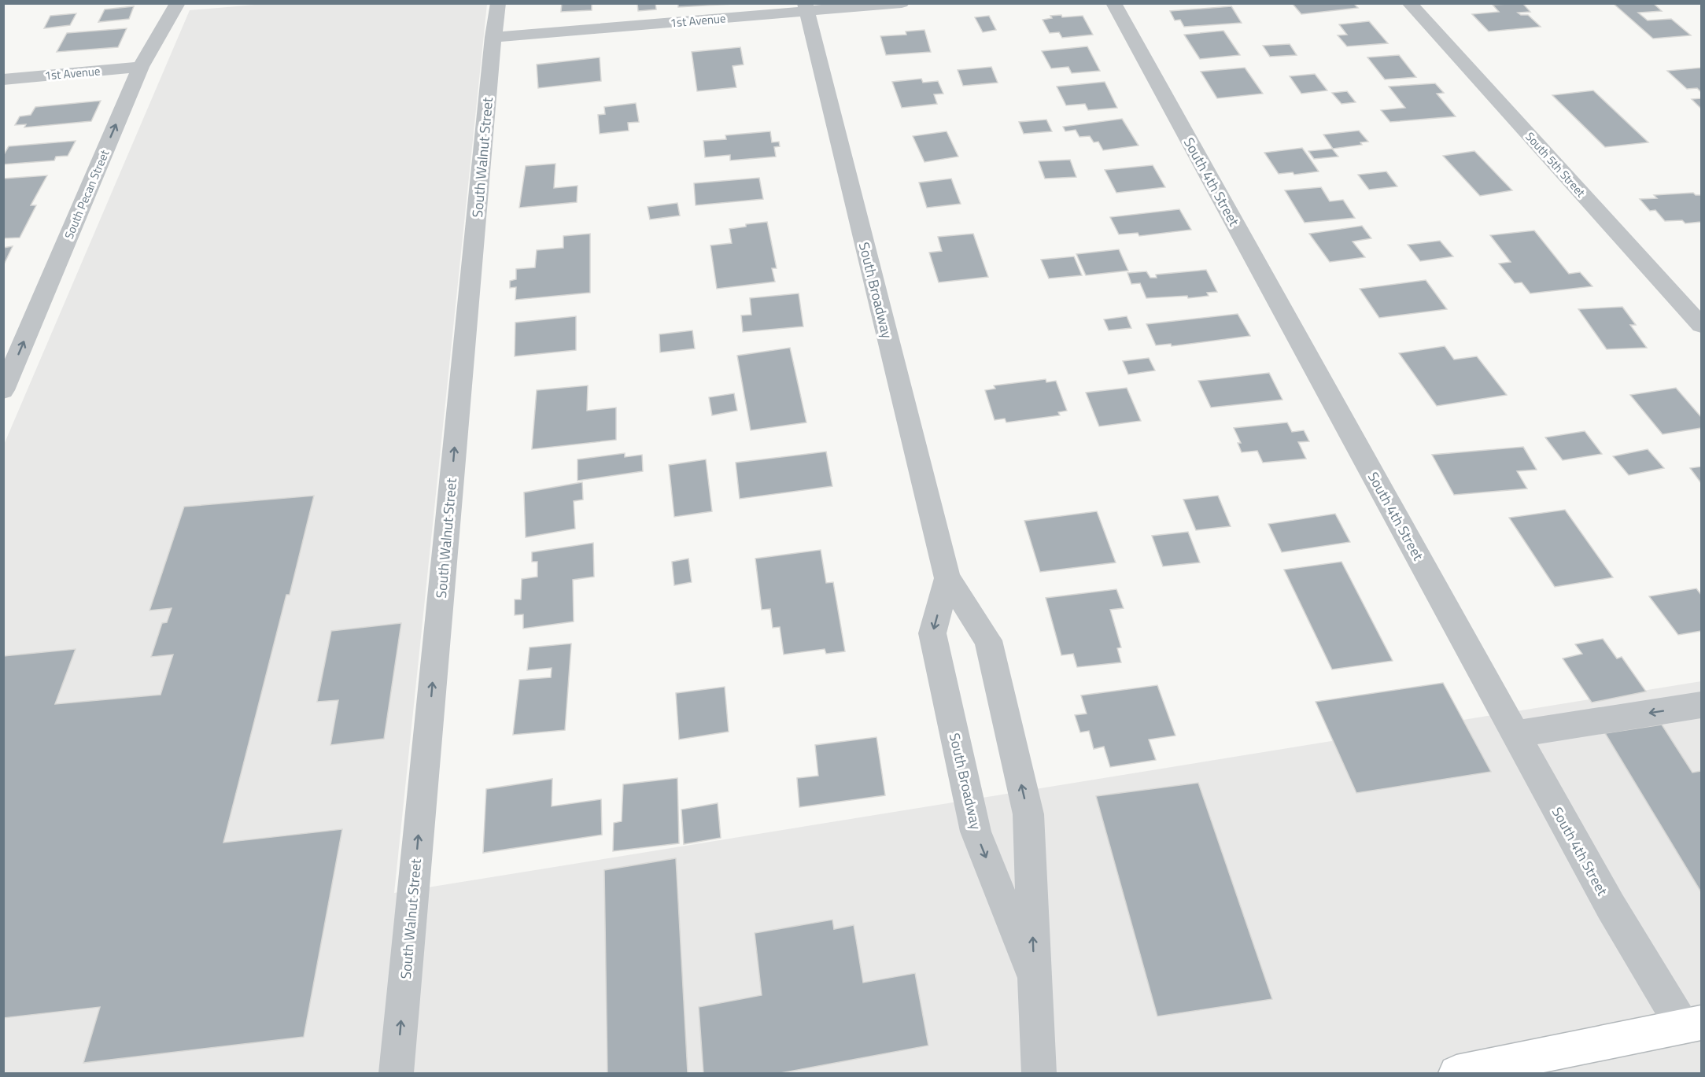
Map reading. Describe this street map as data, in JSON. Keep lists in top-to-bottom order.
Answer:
{
  "streets": {
    "street": [
      "1st Avenue",
      "South Walnut Street",
      "South 5th Street",
      "South 4th Street",
      "South Pecan Street",
      "South Broadway"
    ]
  },
  "crossings": [
    ["1st Avenue", "South Walnut Street"],
    ["1st Avenue", "South Pecan Street"],
    ["1st Avenue", "South Broadway"]
  ],
  "one_way": ["South Walnut Street", "South Pecan Street"]
}
